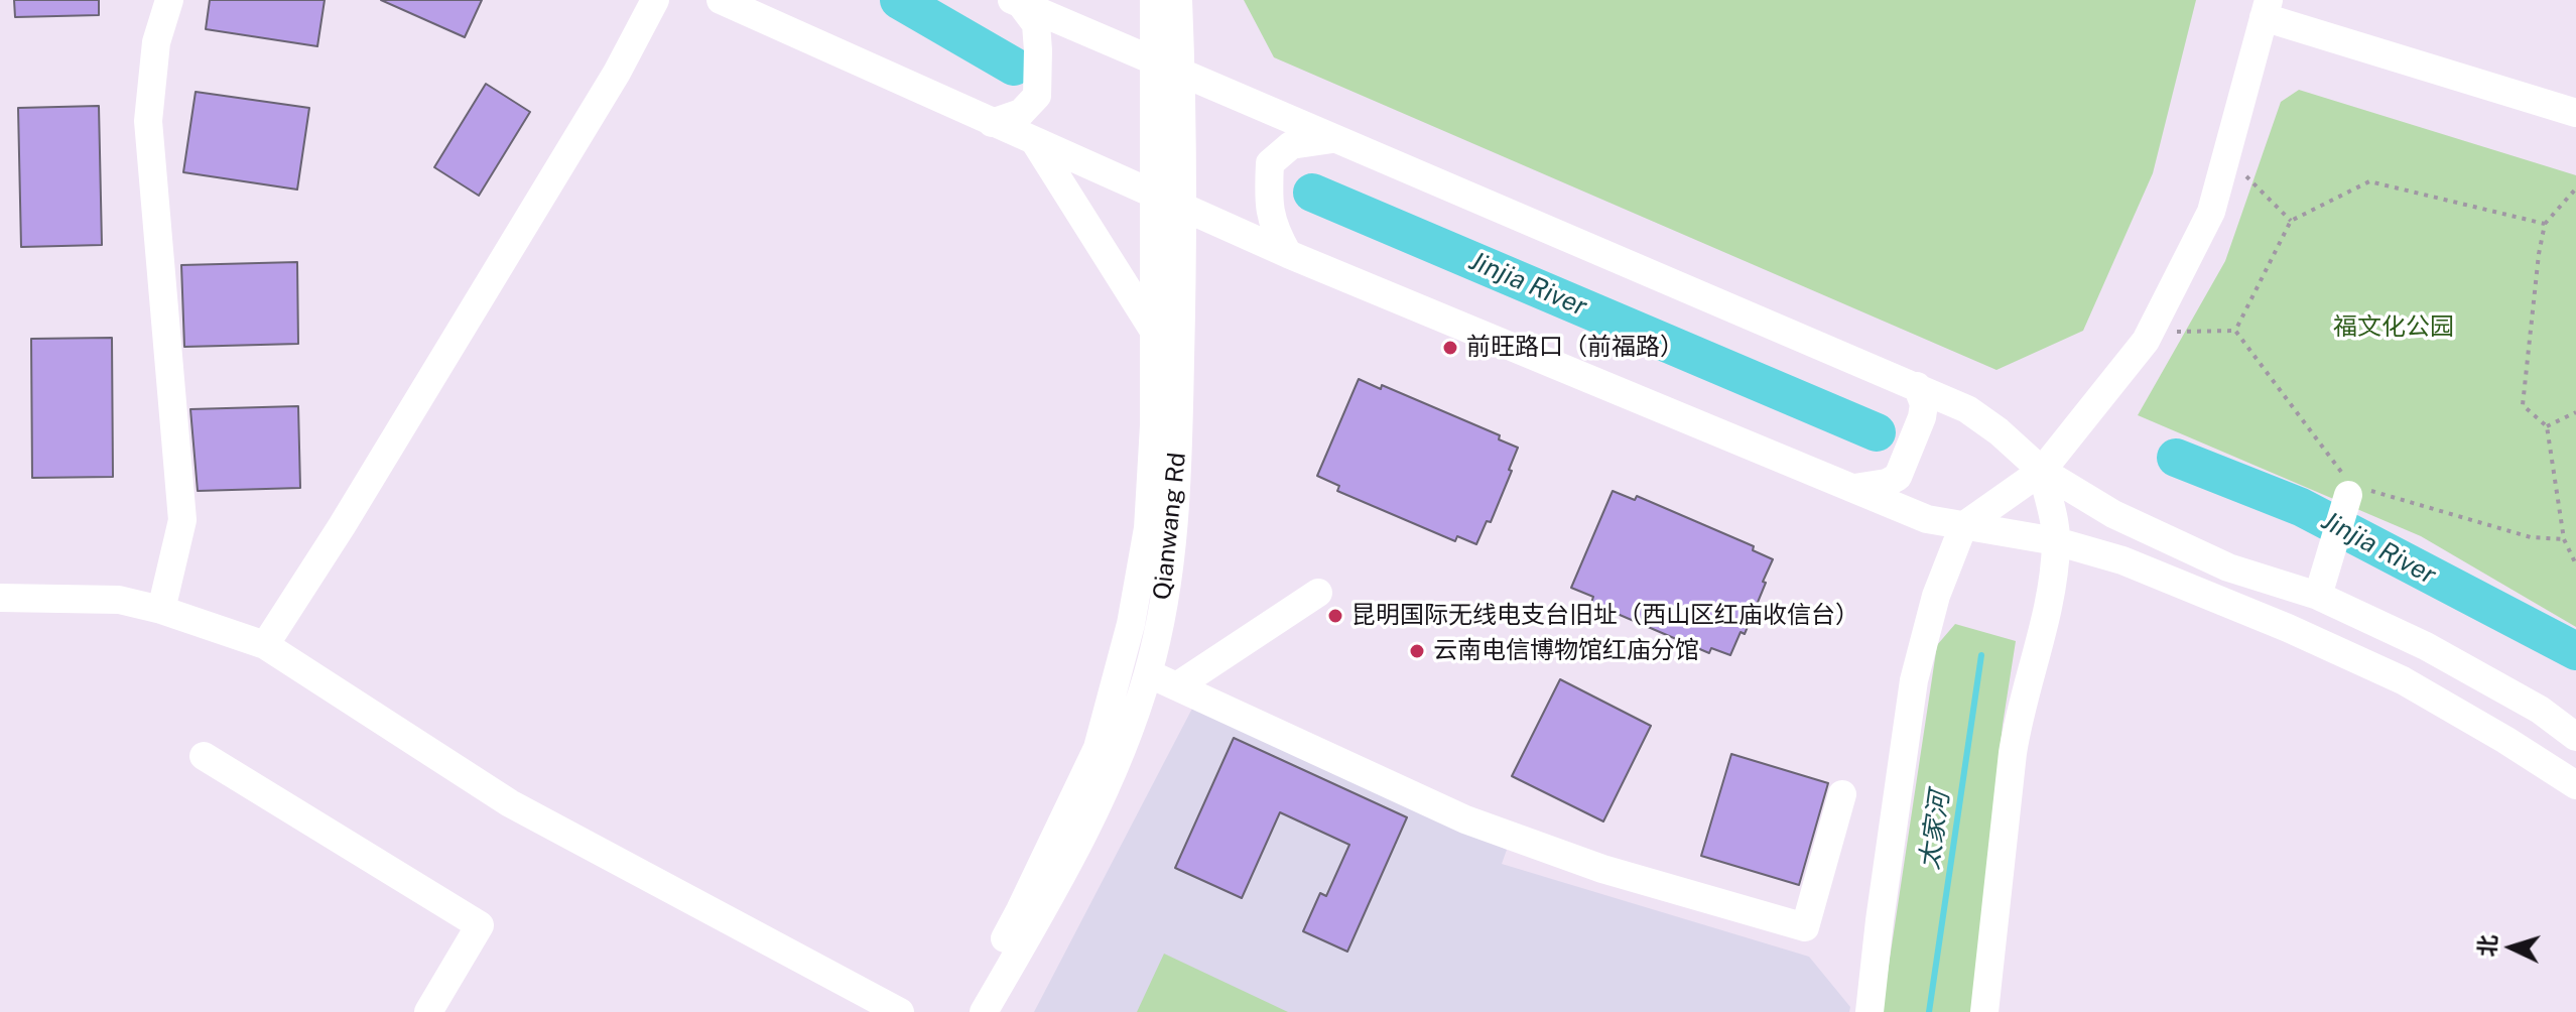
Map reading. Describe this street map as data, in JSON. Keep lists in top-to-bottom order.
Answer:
{
  "streets": {
    "street": ["Qianwang Rd"]
  },
  "water": ["Jinjia River", "太家河"],
  "parks": ["福文化公园"],
  "places": ["前旺路口（前福路）", "昆明国际无线电支台旧址（西山区红庙收信台）", "云南电信博物馆红庙分馆"],
  "north": "left"
}
